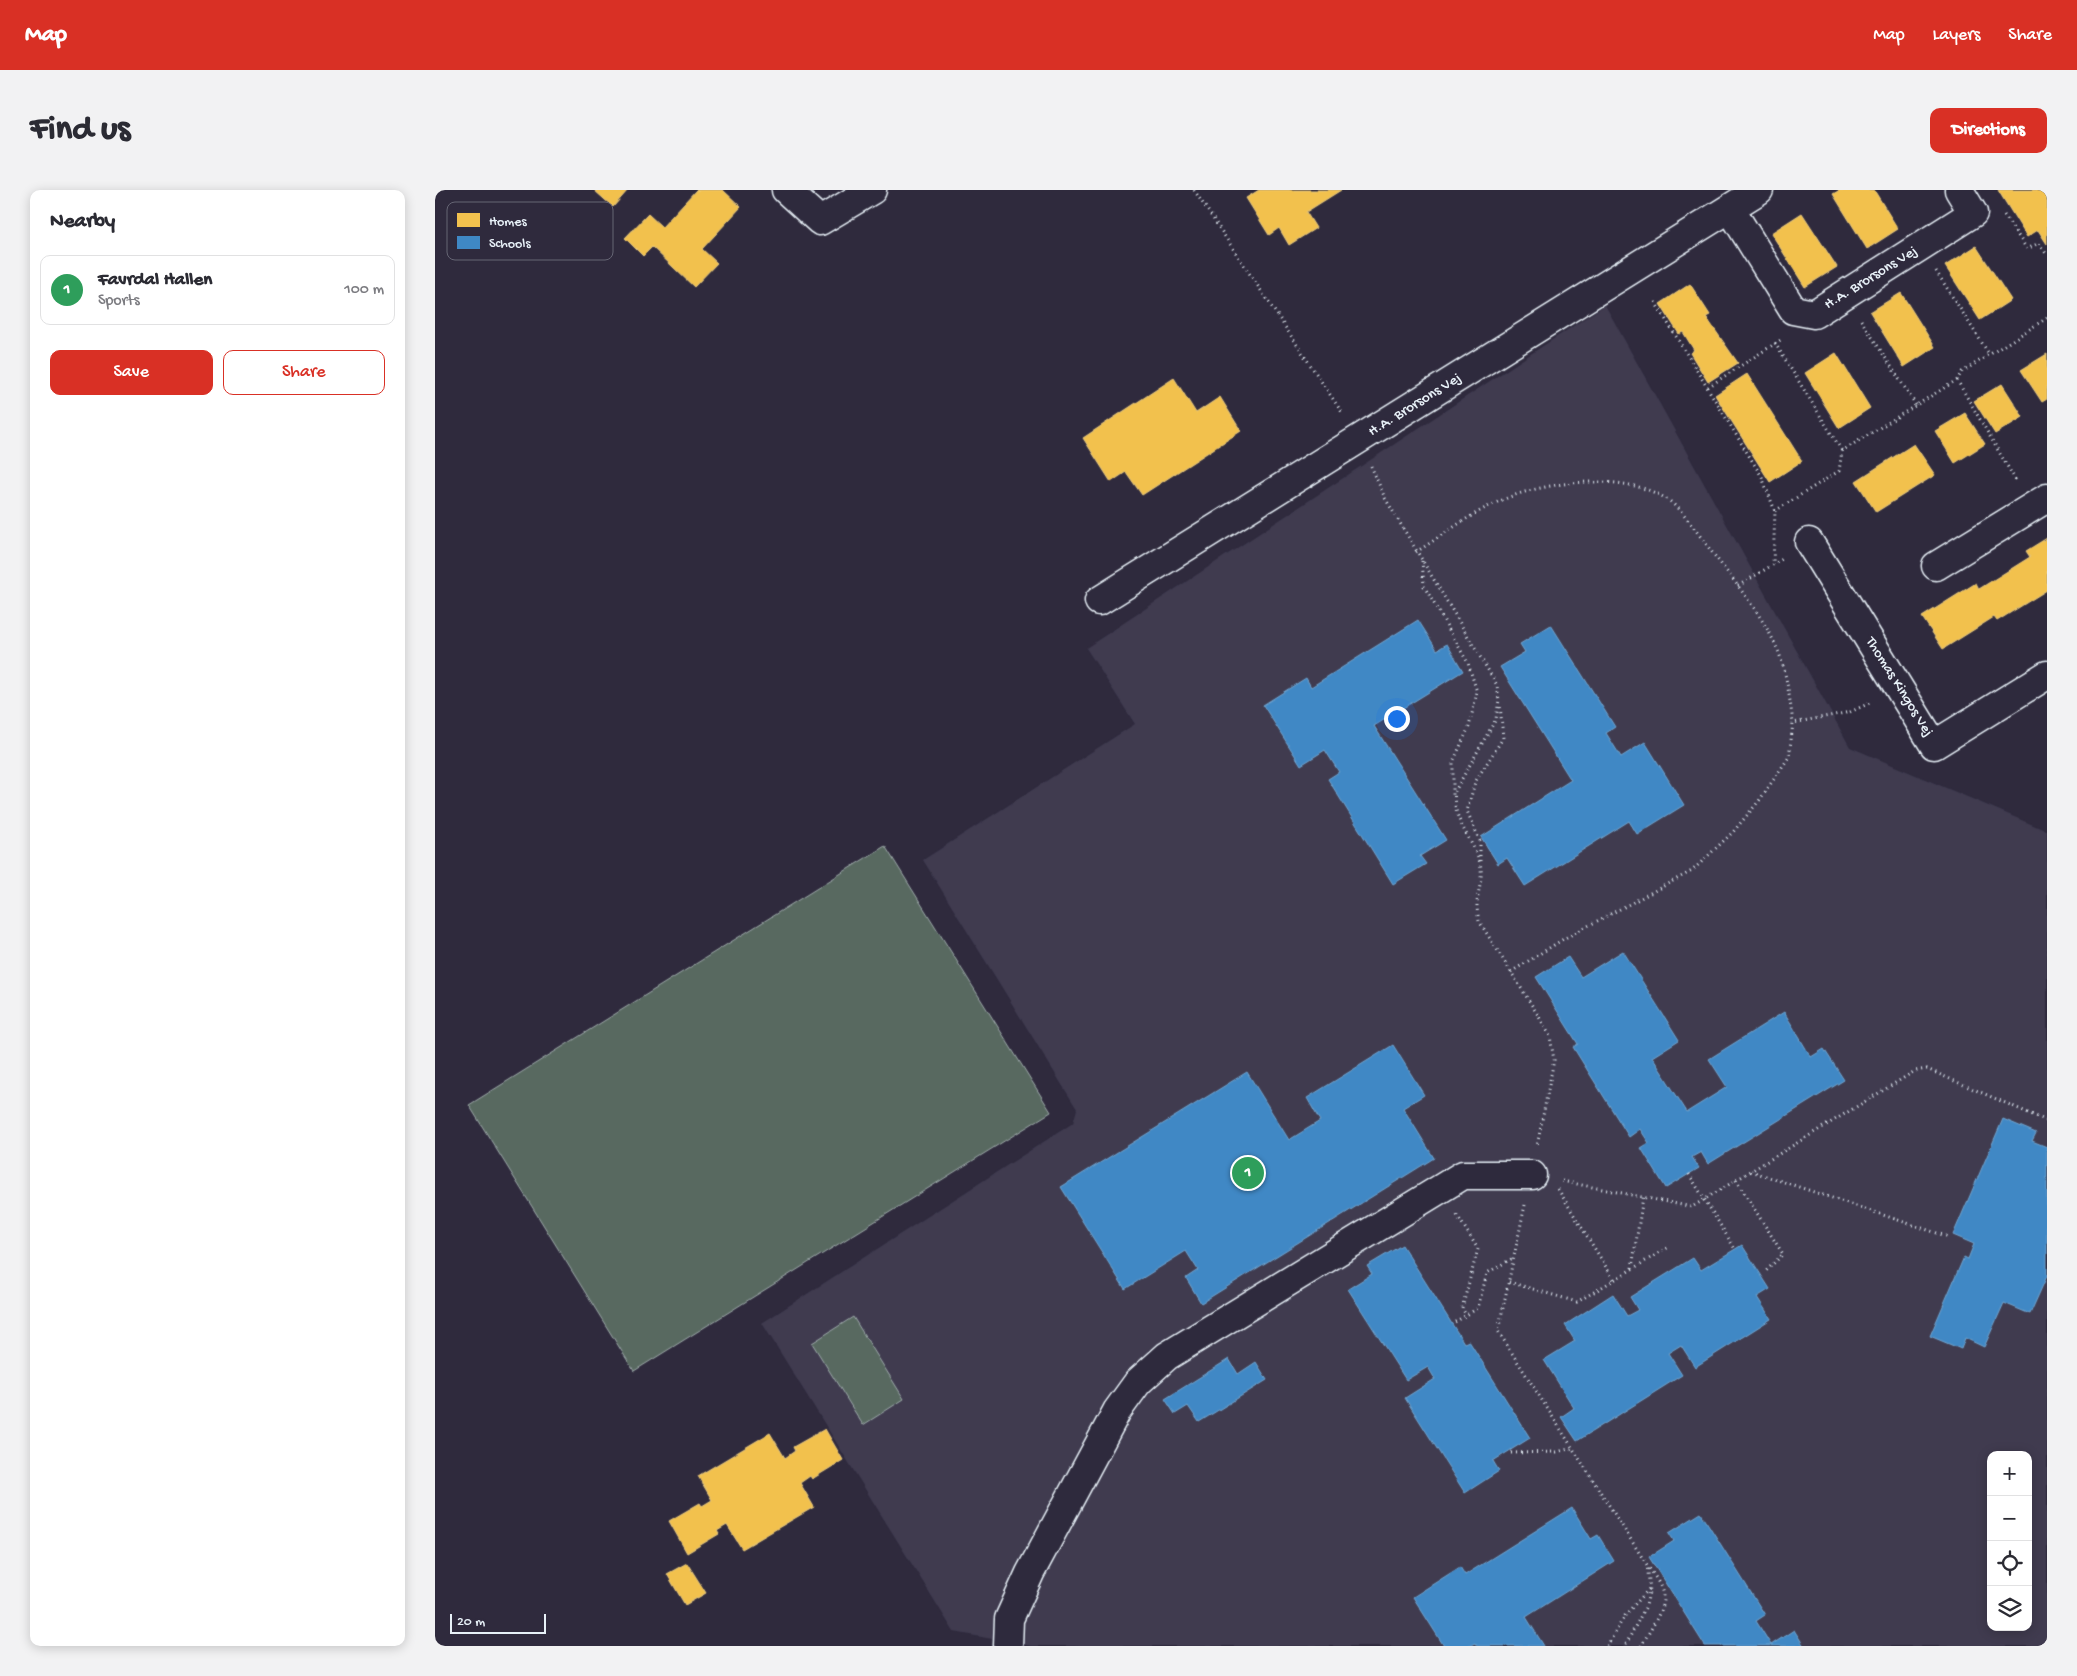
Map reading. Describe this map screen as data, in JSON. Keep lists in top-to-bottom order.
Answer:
{
  "streets": {
    "street": ["H.A. Brorsons Vej", "Thomas Kingos Vej"]
  },
  "legend": ["Homes", "Schools"],
  "scale_bar": "20 m",
  "page": {
    "header": "Map",
    "nav": ["Map", "Layers", "Share"],
    "buttons": [
      "Directions",
      ["Save", "Share"]
    ],
    "title": "Find us",
    "heading": "Nearby",
    "list": [
      {
        "mark": "1",
        "name": "Favrdal Hallen",
        "note": "Sports",
        "value": "100 m"
      }
    ],
    "pins": "1",
    "map_buttons": ["+", "−"],
    "scale": "20 m"
  }
}
